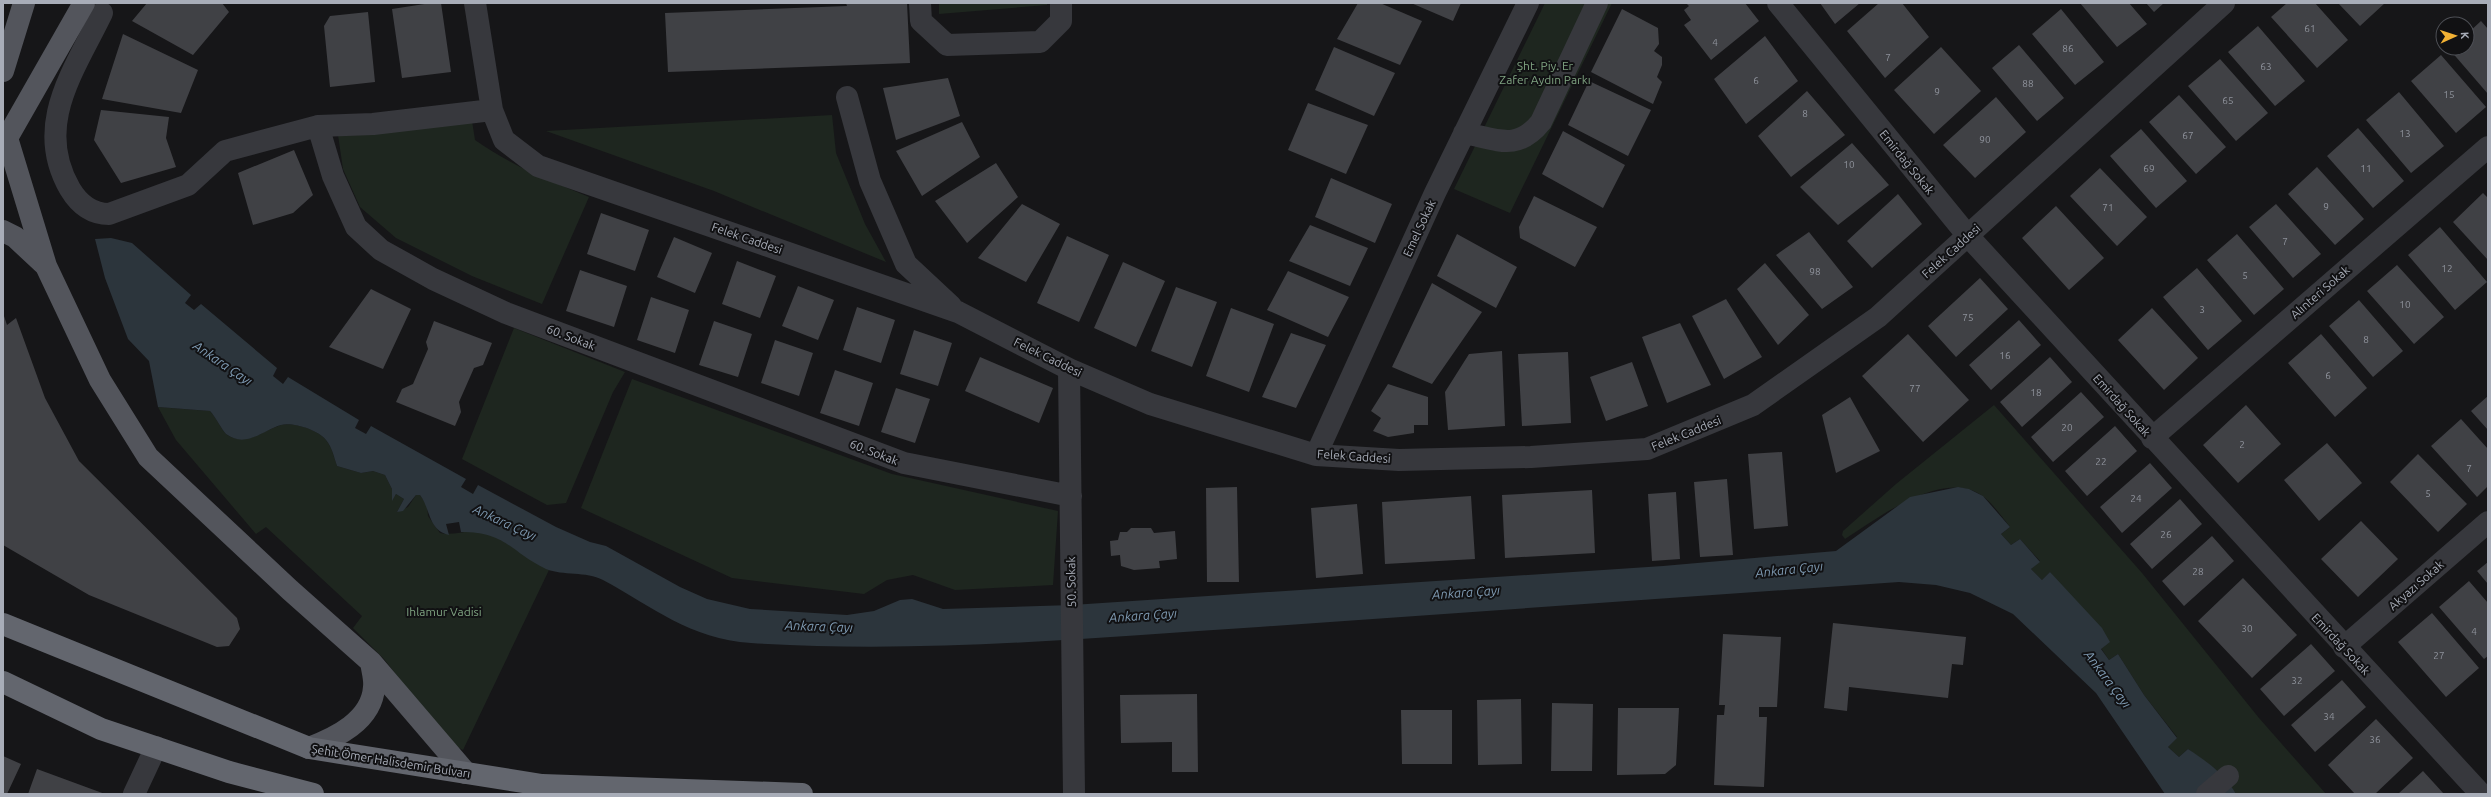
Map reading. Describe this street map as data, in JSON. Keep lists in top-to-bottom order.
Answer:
{
  "streets": {
    "highway": ["Şehit Ömer Halisdemir Bulvarı"],
    "street": [
      "Emirdağ Sokak",
      "Emel Sokak",
      "Felek Caddesi",
      "Alınteri Sokak",
      "60. Sokak",
      "50. Sokak",
      "Akyazı Sokak"
    ]
  },
  "crossings": [
    ["Emirdağ Sokak", "Felek Caddesi"],
    ["Emirdağ Sokak", "Alınteri Sokak"],
    ["Emirdağ Sokak", "Akyazı Sokak"],
    ["Emel Sokak", "Felek Caddesi"],
    ["Felek Caddesi", "50. Sokak"],
    ["60. Sokak", "50. Sokak"]
  ],
  "water": ["Ankara Çayı"],
  "parks": ["Şht. Piy. Er Zafer Aydın Parkı", "Ihlamur Vadisi"],
  "house_numbers": [
    "61",
    "4",
    "86",
    "7",
    "63",
    "6",
    "88",
    "9",
    "15",
    "65",
    "8",
    "13",
    "67",
    "90",
    "10",
    "69",
    "11",
    "9",
    "71",
    "7",
    "12",
    "98",
    "5",
    "10",
    "3",
    "75",
    "8",
    "16",
    "6",
    "77",
    "18",
    "20",
    "2",
    "22",
    "7",
    "5",
    "24",
    "26",
    "28",
    "30",
    "4",
    "27",
    "32",
    "34",
    "36"
  ],
  "north": "right"
}
